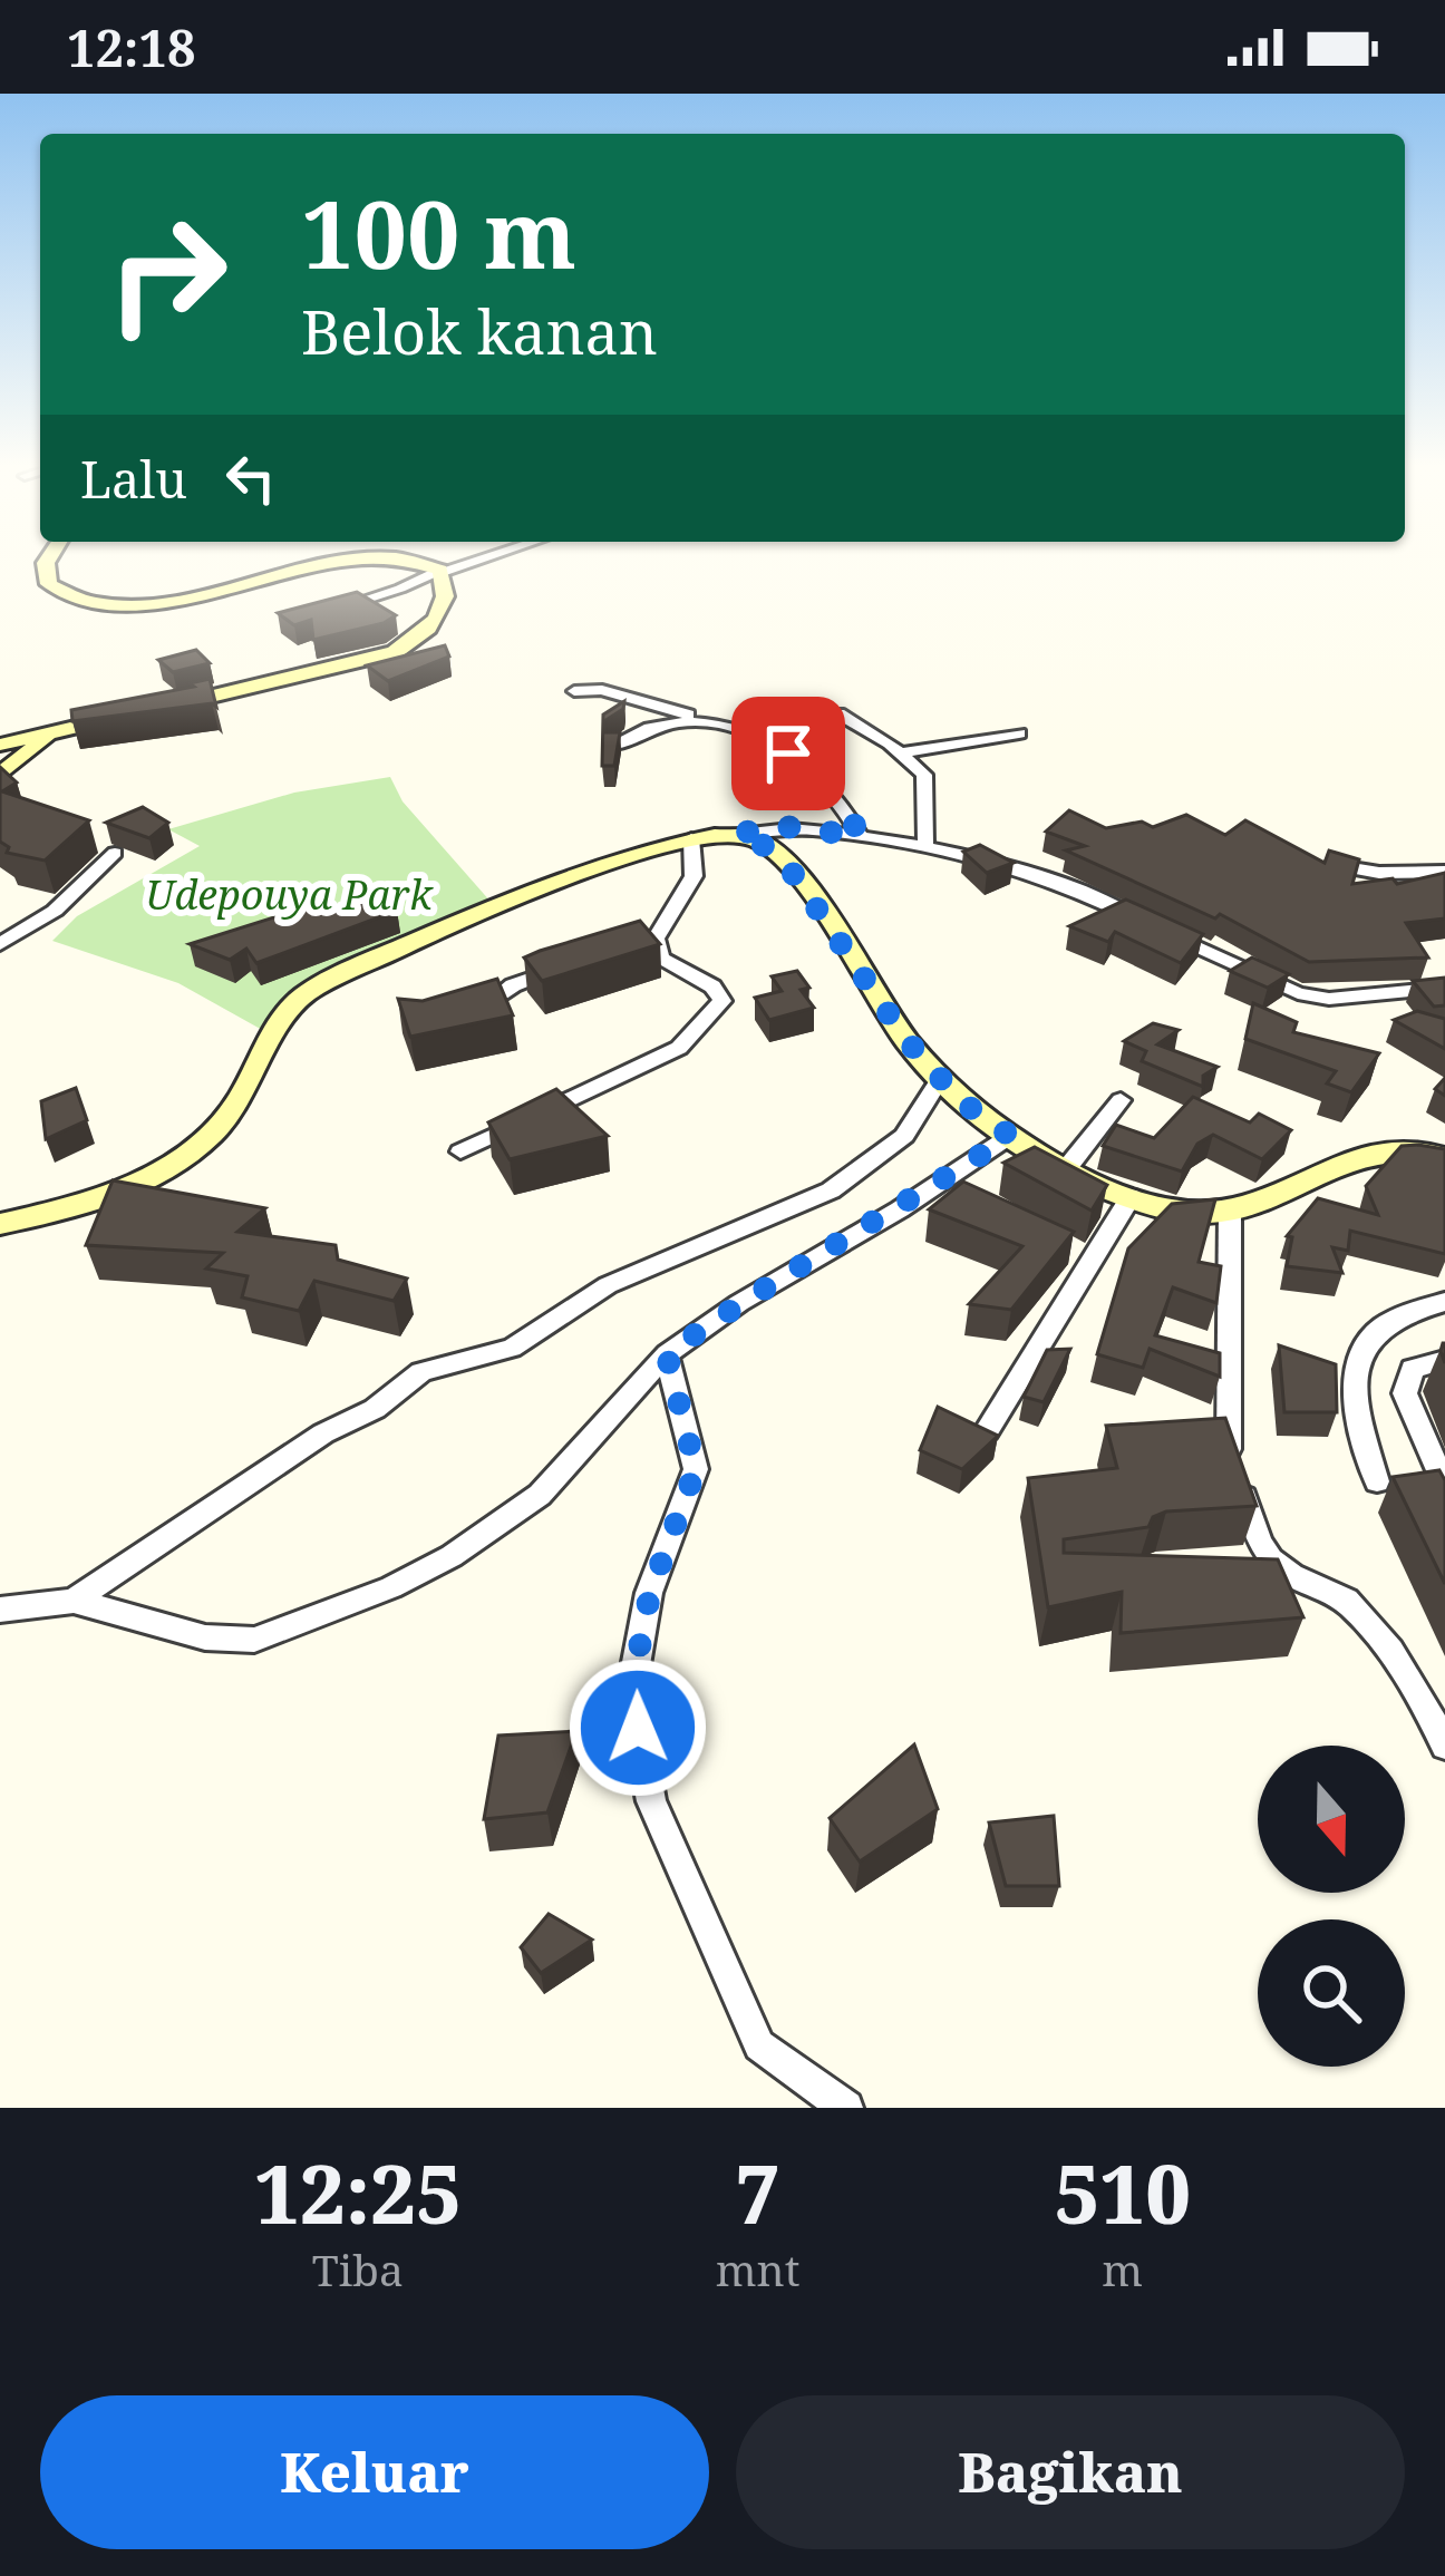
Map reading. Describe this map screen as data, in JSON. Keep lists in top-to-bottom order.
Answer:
{
  "parks": ["Udepouya Park"],
  "north": "bottom",
  "page": {
    "status": "12:18",
    "turn": ["100 m", "Belok kanan"],
    "then": "Lalu",
    "eta": [
      "12:25",
      "Tiba",
      "7",
      "mnt",
      "510",
      "m"
    ],
    "buttons": ["Keluar", "Bagikan"]
  }
}
